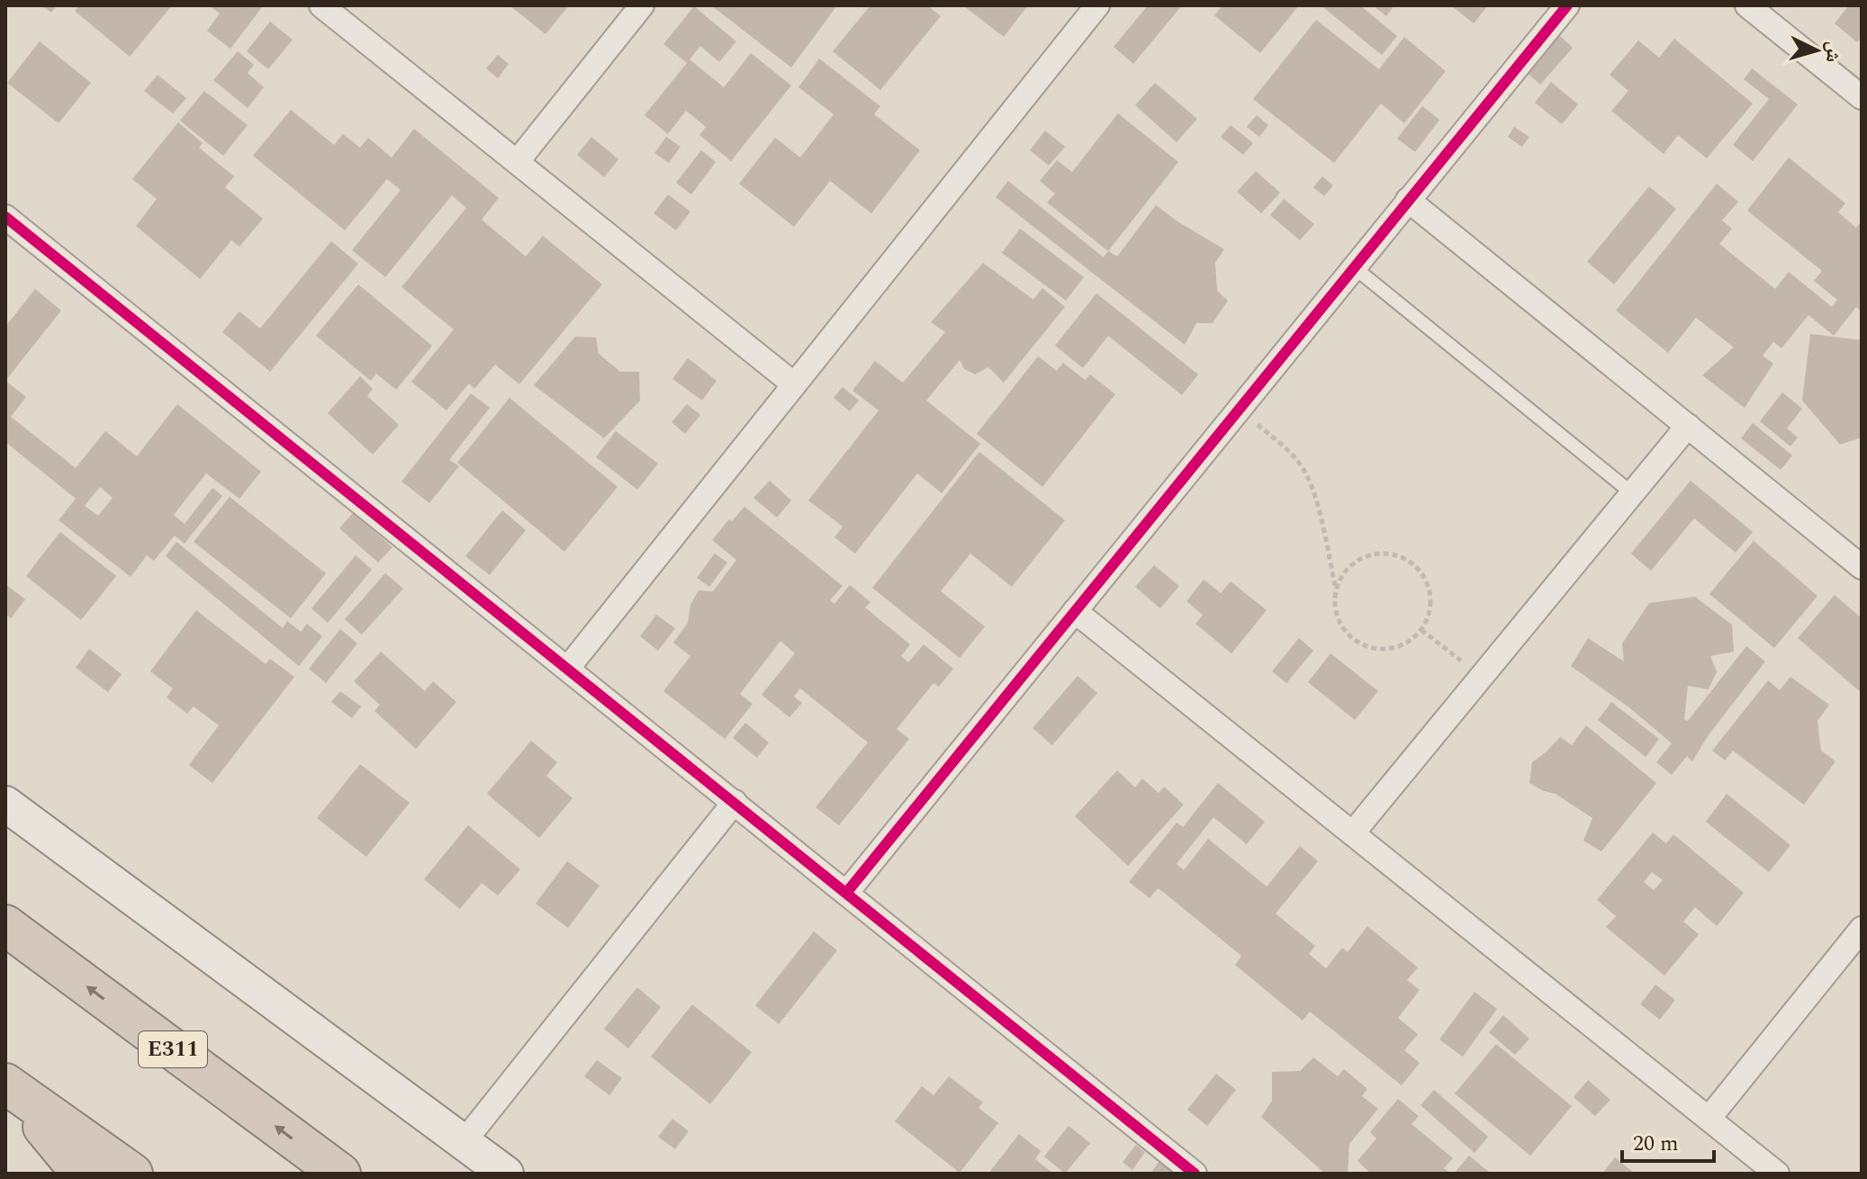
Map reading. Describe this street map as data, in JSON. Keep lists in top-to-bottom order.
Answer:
{
  "streets": {
    "highway": ["E311"]
  },
  "scale_bar": "20 m",
  "north": "right"
}
